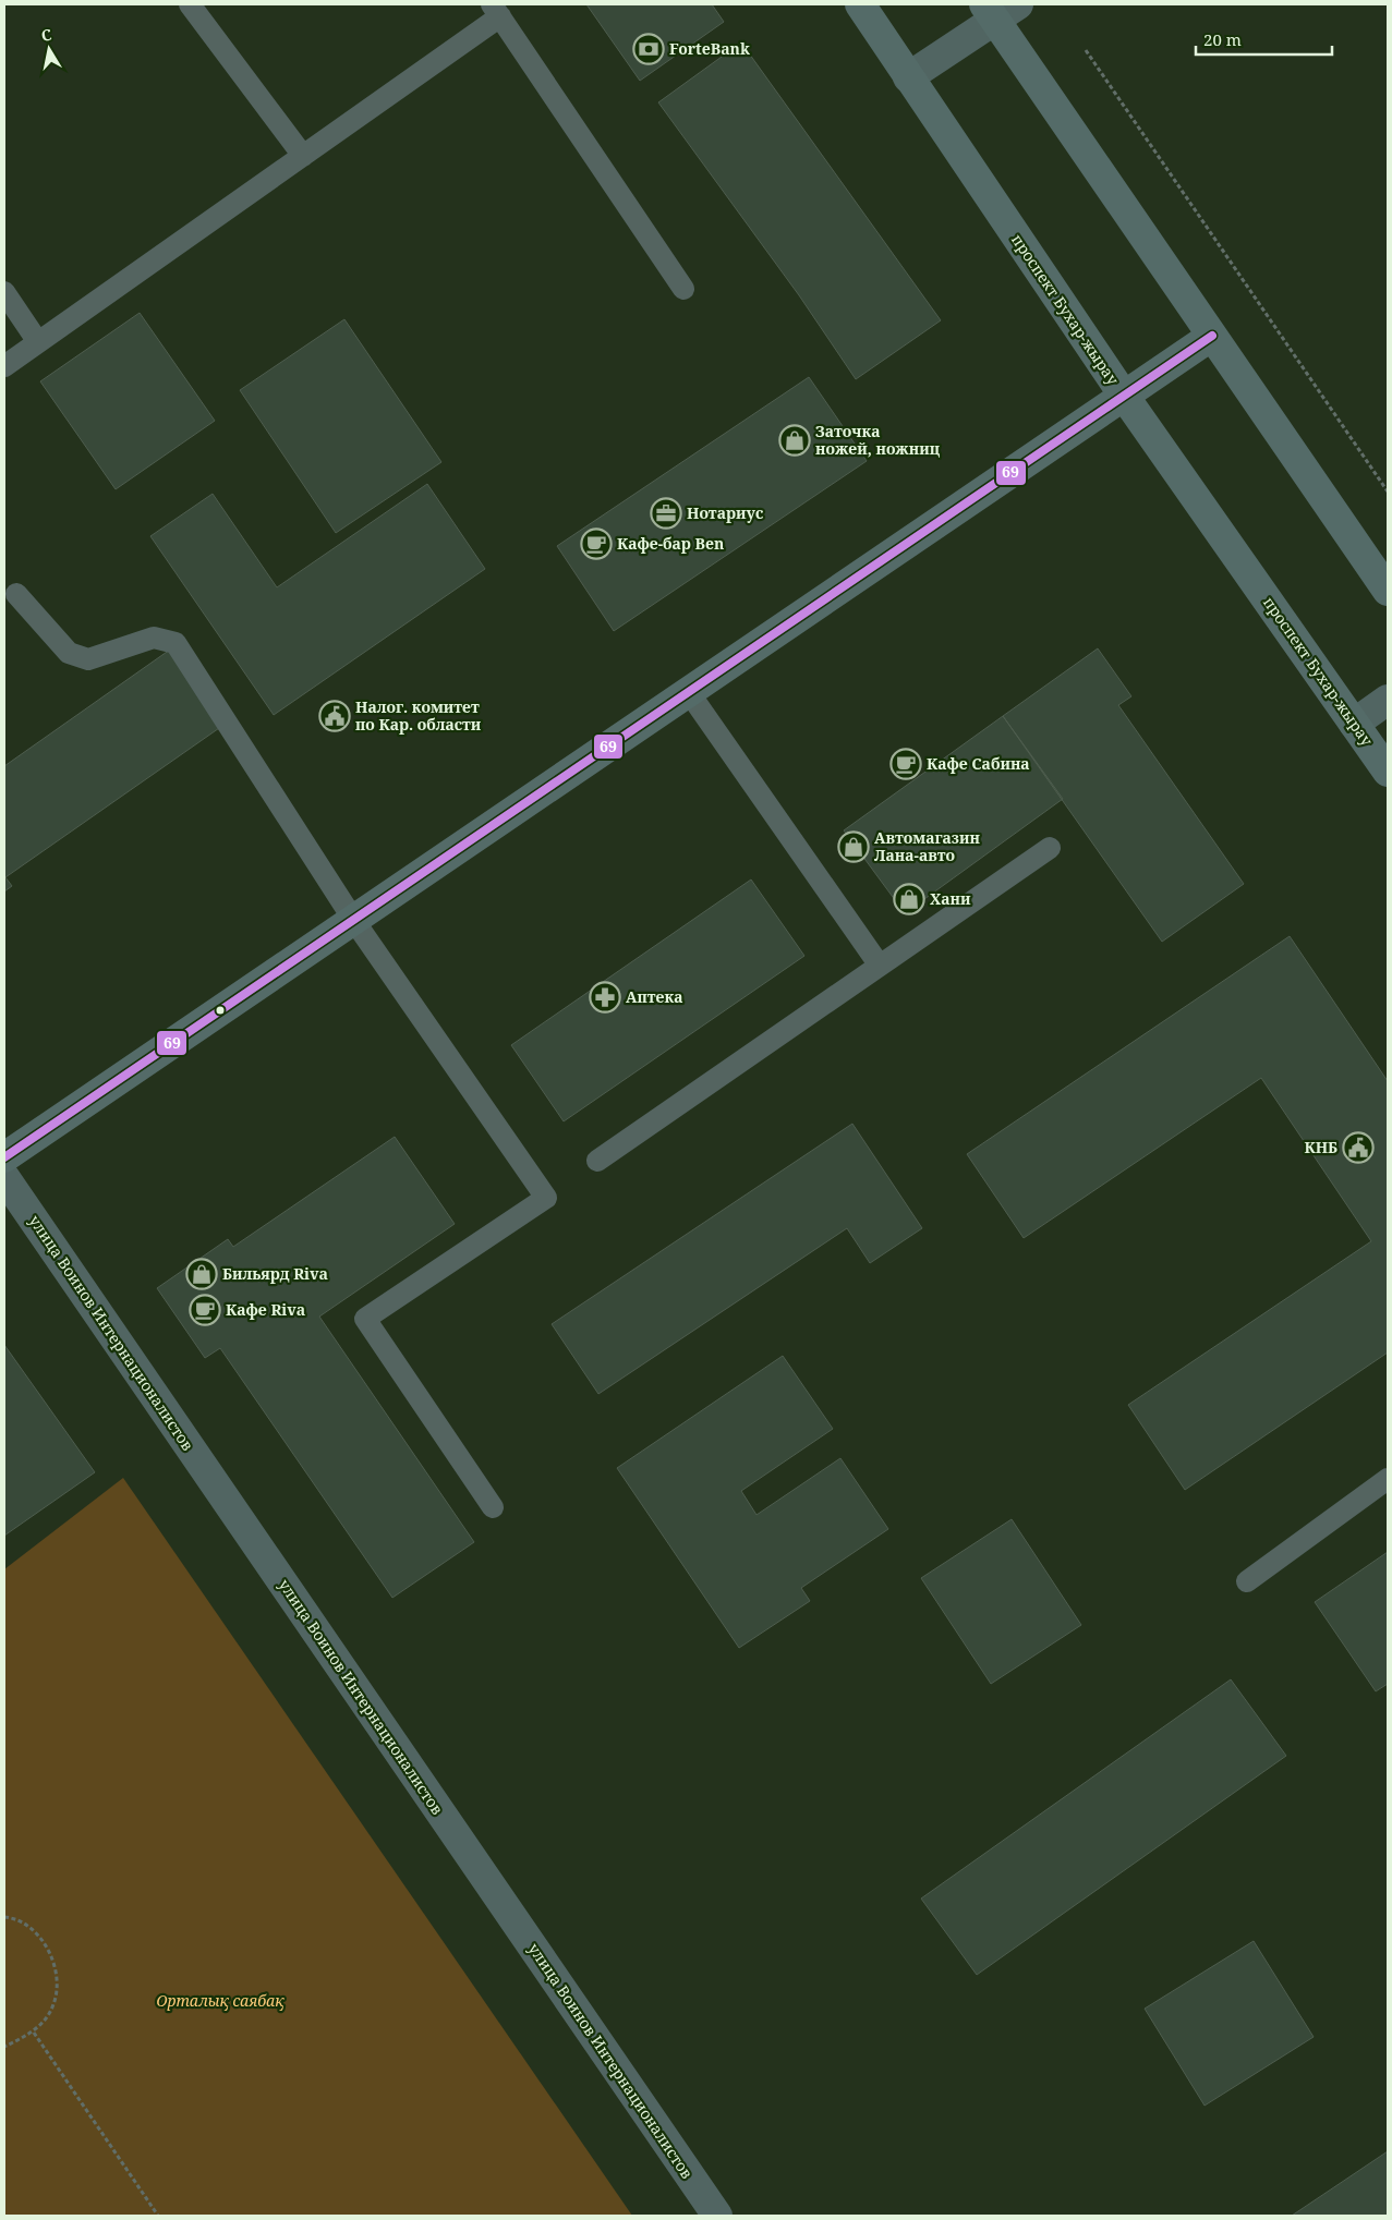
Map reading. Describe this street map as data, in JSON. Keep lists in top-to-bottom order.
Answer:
{
  "streets": {
    "main road": ["проспект Бухар-жырау", "улица Воинов Интернационалистов"]
  },
  "parks": ["Орталық саябақ"],
  "places": {
    "bank": ["ForteBank"],
    "shop": [
      "Заточка ножей, ножниц",
      "Автомагазин Лана-авто",
      "Хани",
      "Бильярд Riva"
    ],
    "office": ["Нотариус"],
    "cafe": ["Кафе-бар Ben", "Кафе Сабина", "Кафе Riva"],
    "public building": ["Налог. комитет по Кар. области", "КНБ"],
    "pharmacy": ["Аптека"]
  },
  "lines": ["transit line 69"],
  "scale_bar": "20 m",
  "north": "top"
}
